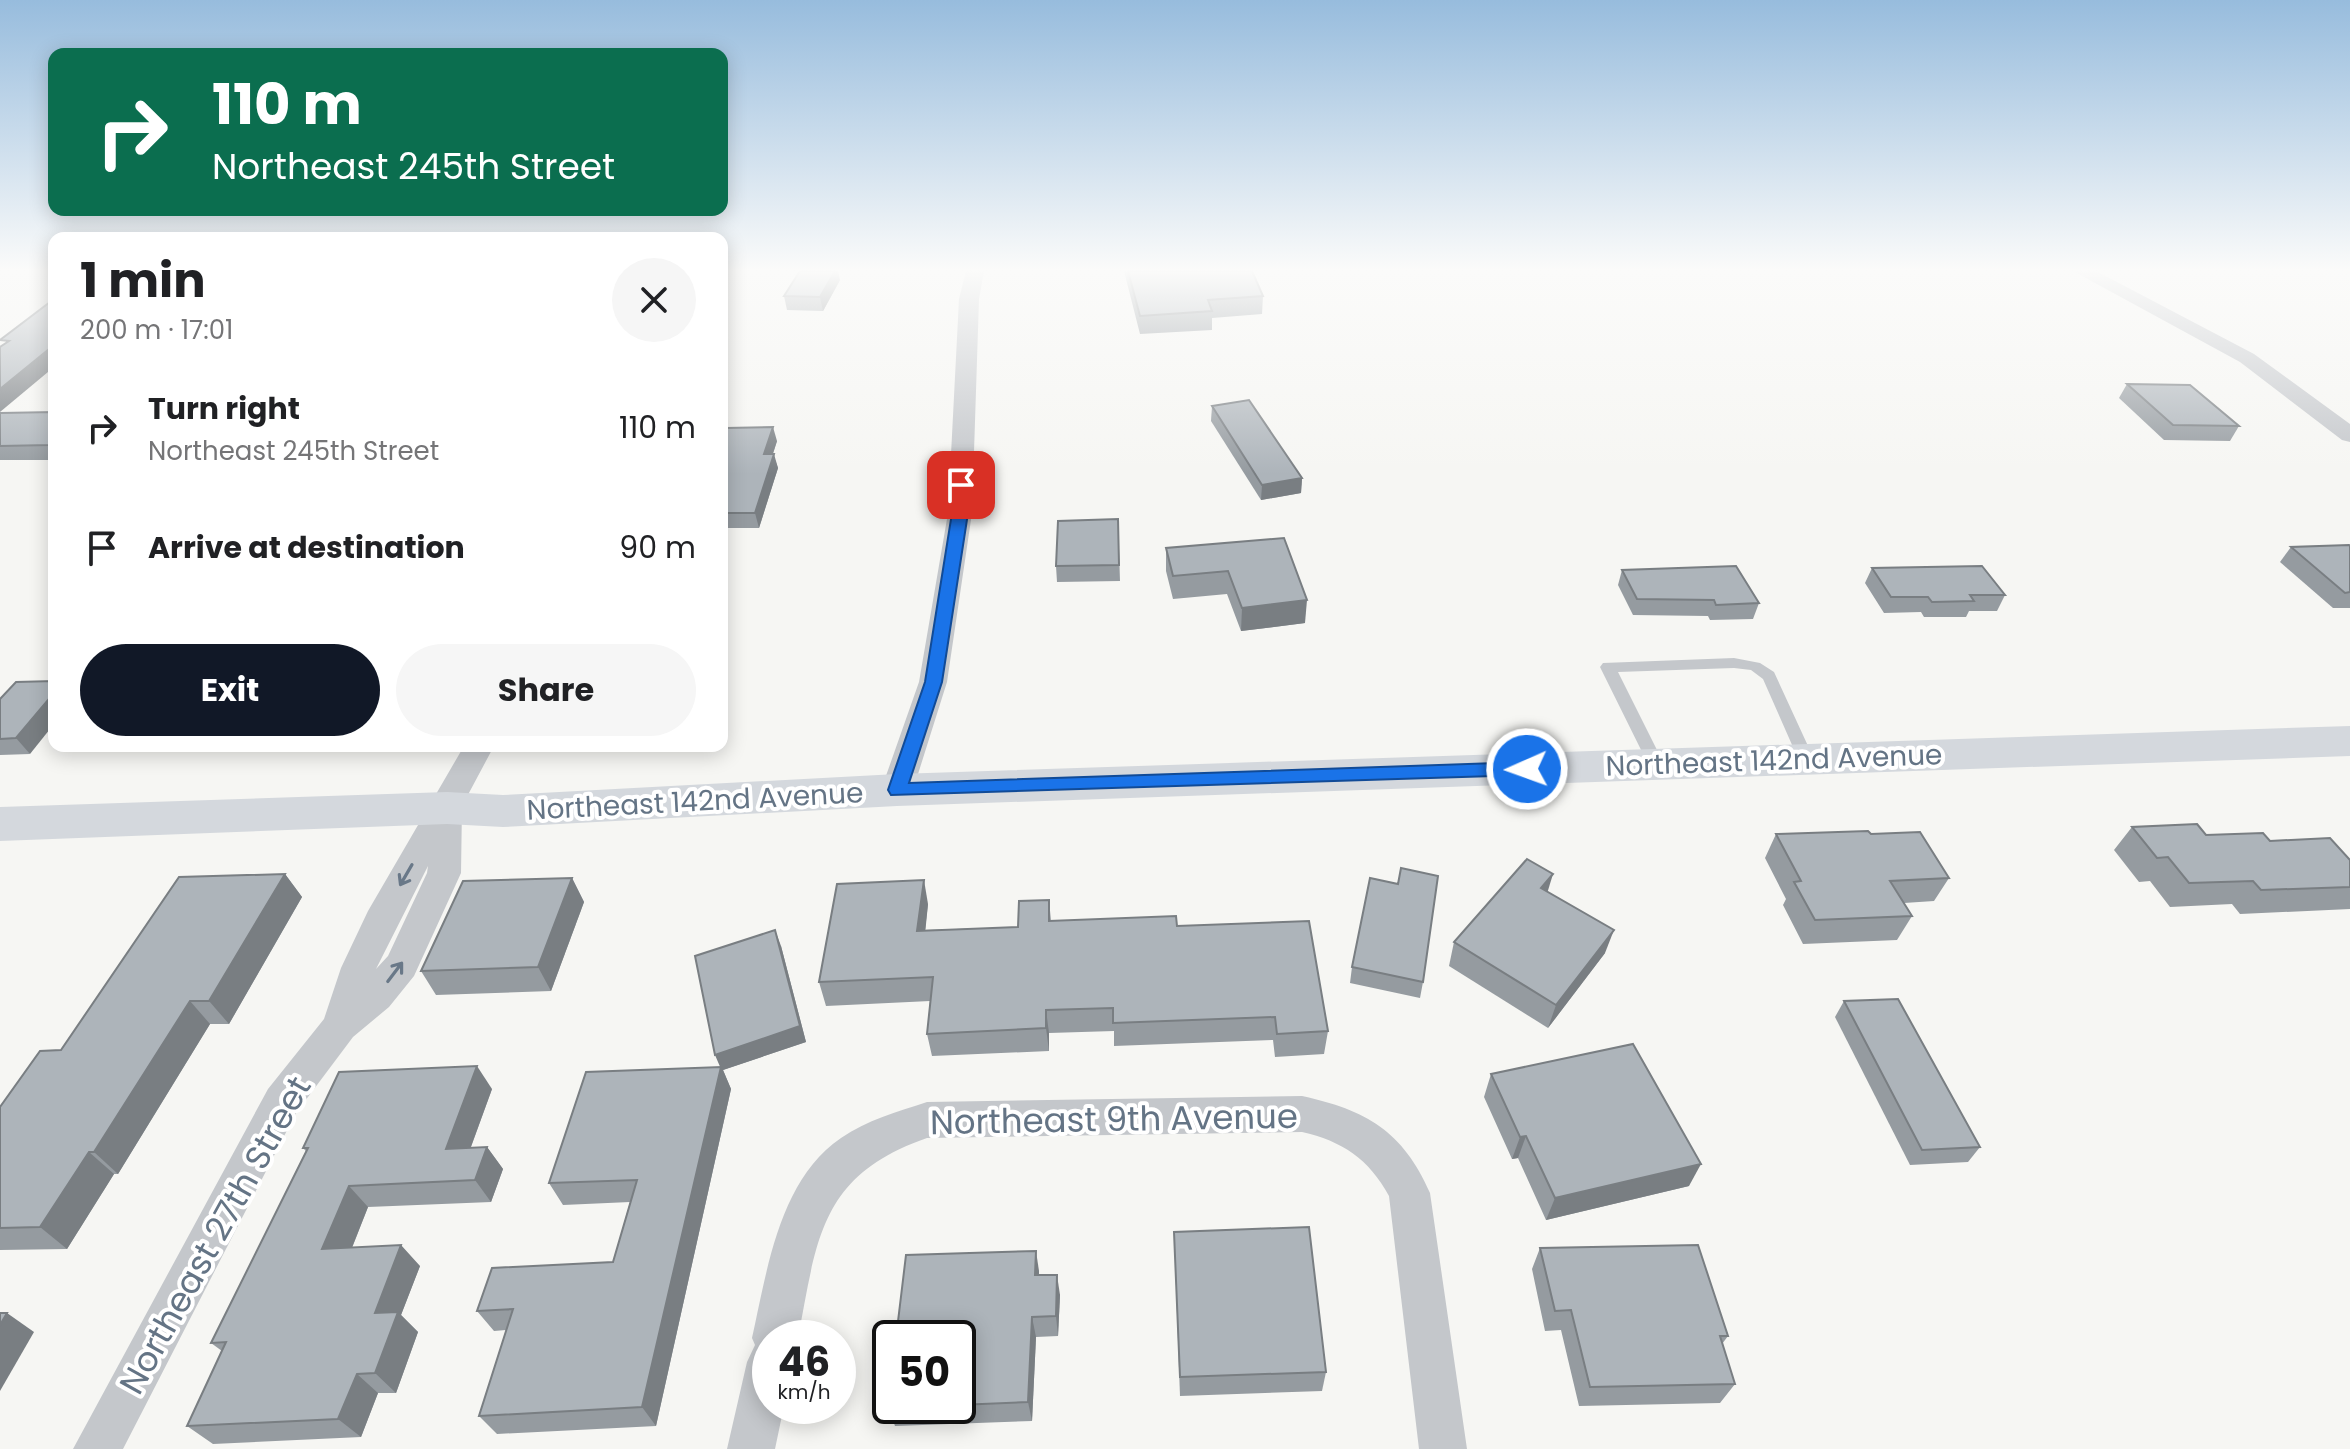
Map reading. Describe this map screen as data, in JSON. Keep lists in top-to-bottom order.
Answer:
{
  "streets": {
    "main road": ["Northeast 142nd Avenue"],
    "street": ["Northeast 9th Avenue", "Northeast 27th Street"]
  },
  "crossings": [
    ["Northeast 142nd Avenue", "Northeast 27th Street"]
  ],
  "page": {
    "turn": ["110 m", "Northeast 245th Street"],
    "heading": ["1 min", "200 m · 17:01"],
    "list": [
      {
        "name": "Turn right",
        "note": "Northeast 245th Street",
        "value": "110 m"
      },
      {
        "name": "Arrive at destination",
        "value": "90 m"
      }
    ],
    "buttons": ["Exit", "Share"],
    "speed": "46 km/h",
    "limit": "50"
  }
}
